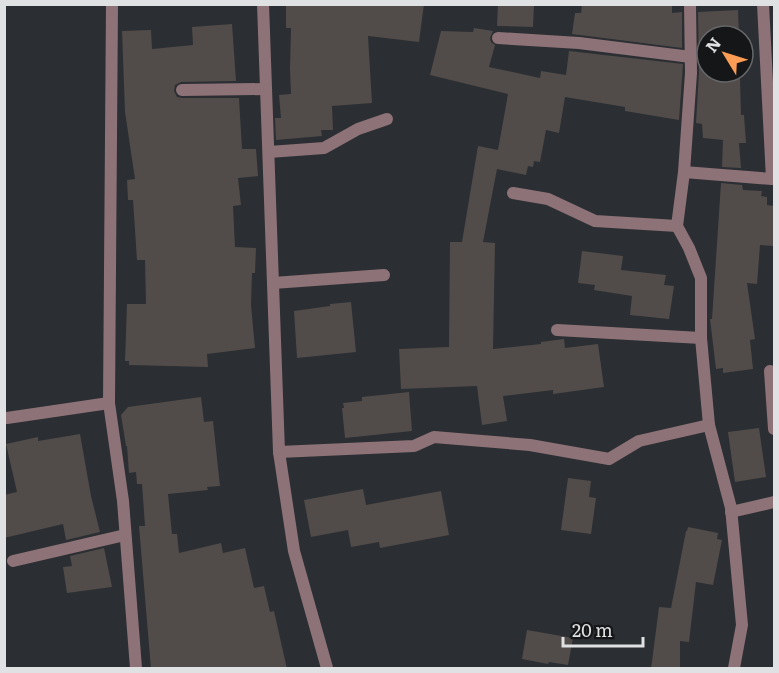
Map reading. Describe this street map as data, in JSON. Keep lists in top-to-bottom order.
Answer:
{
  "scale_bar": "20 m",
  "north": "top left"
}
